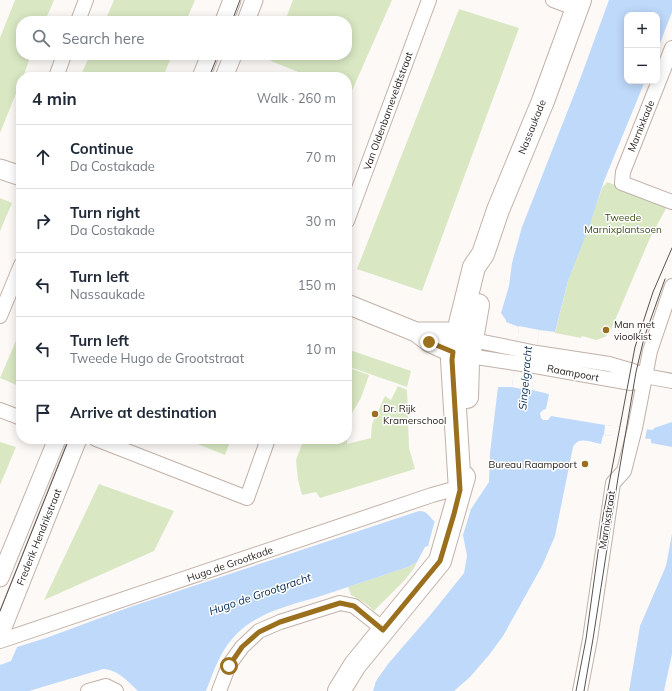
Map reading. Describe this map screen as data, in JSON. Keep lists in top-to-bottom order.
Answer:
{
  "streets": {
    "main road": ["Nassaukade"],
    "street": [
      "Van Oldenbarneveldtstraat",
      "Marnixkade",
      "Raampoort",
      "Marnixstraat",
      "Frederik Hendrikstraat",
      "Hugo de Grootkade"
    ]
  },
  "crossings": [
    ["Nassaukade", "Raampoort"],
    ["Nassaukade", "Hugo de Grootkade"],
    ["Raampoort", "Marnixstraat"]
  ],
  "water": ["Singelgracht", "Hugo de Grootgracht"],
  "parks": ["Tweede Marnixplantsoen"],
  "places": ["Man met vioolkist", "Dr. Rijk Kramerschool", "Bureau Raampoort"],
  "page": {
    "map_buttons": ["+", "−"],
    "search": "Search here",
    "heading": ["4 min", "Walk · 260 m"],
    "list": [
      ["Continue", "Da Costakade", "70 m"],
      ["Turn right", "Da Costakade", "30 m"],
      ["Turn left", "Nassaukade", "150 m"],
      ["Turn left", "Tweede Hugo de Grootstraat", "10 m"],
      "Arrive at destination"
    ]
  }
}
